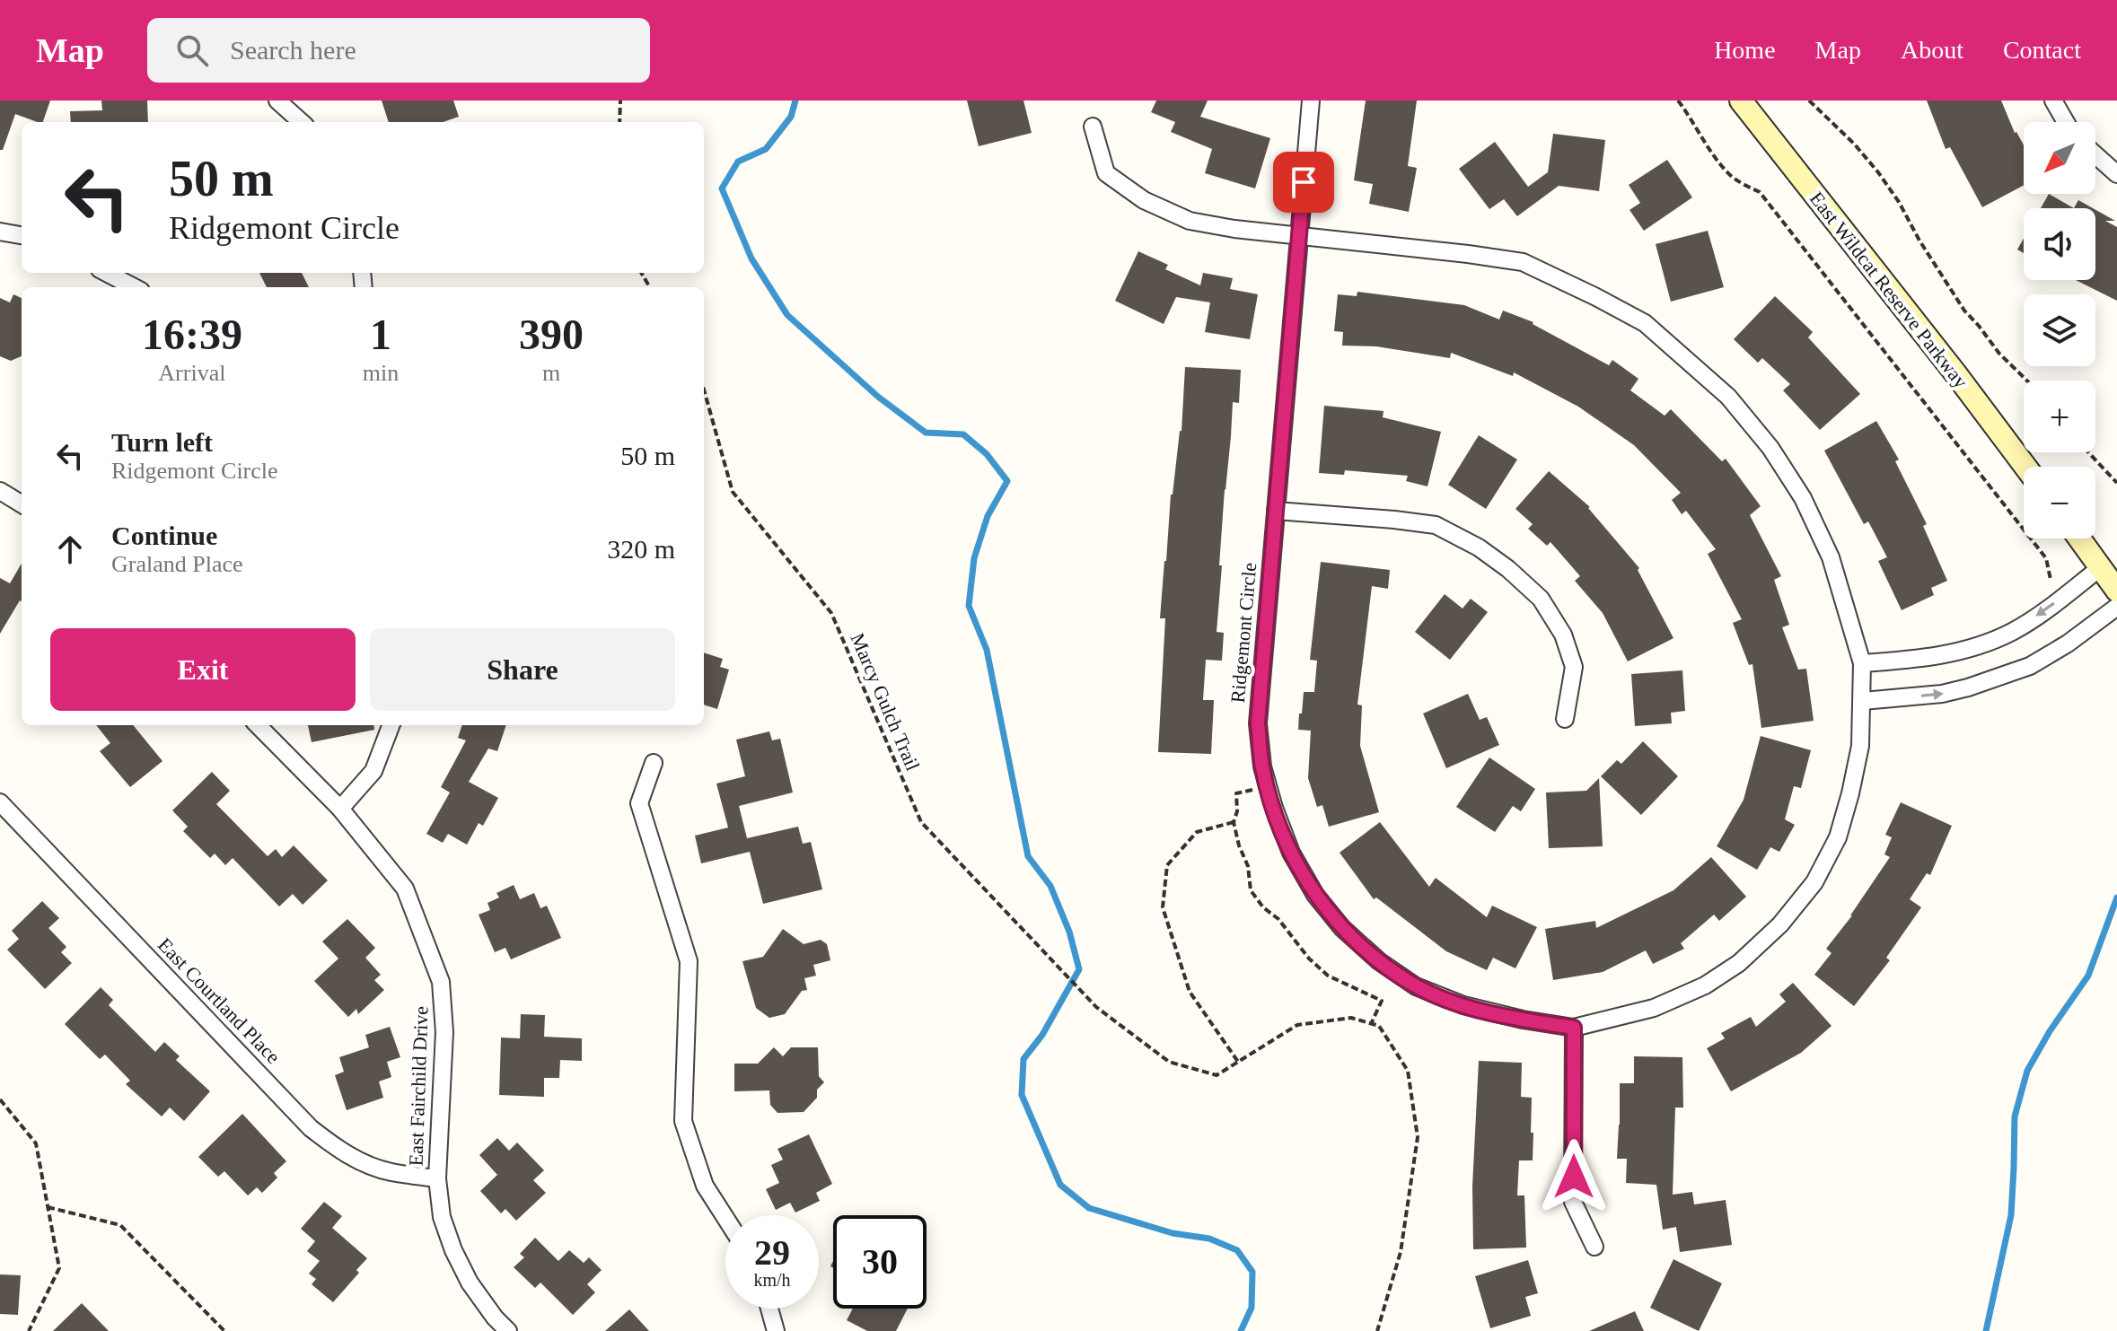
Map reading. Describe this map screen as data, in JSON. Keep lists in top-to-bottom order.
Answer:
{
  "streets": {
    "main road": ["East Wildcat Reserve Parkway"],
    "street": ["Ridgemont Circle", "East Courtland Place", "East Fairchild Drive"],
    "path": ["Marcy Gulch Trail"]
  },
  "crossings": [
    ["East Courtland Place", "East Fairchild Drive"]
  ],
  "north": "bottom left",
  "page": {
    "header": "Map",
    "search": "Search here",
    "nav": [
      "Home",
      "Map",
      "About",
      "Contact"
    ],
    "map_buttons": ["+", "−"],
    "turn": ["50 m", "Ridgemont Circle"],
    "eta": [
      "16:39",
      "Arrival",
      "1",
      "min",
      "390",
      "m"
    ],
    "list": [
      {
        "name": "Turn left",
        "note": "Ridgemont Circle",
        "value": "50 m"
      },
      {
        "name": "Continue",
        "note": "Graland Place",
        "value": "320 m"
      }
    ],
    "buttons": ["Exit", "Share"],
    "speed": "29 km/h",
    "limit": "30"
  }
}
